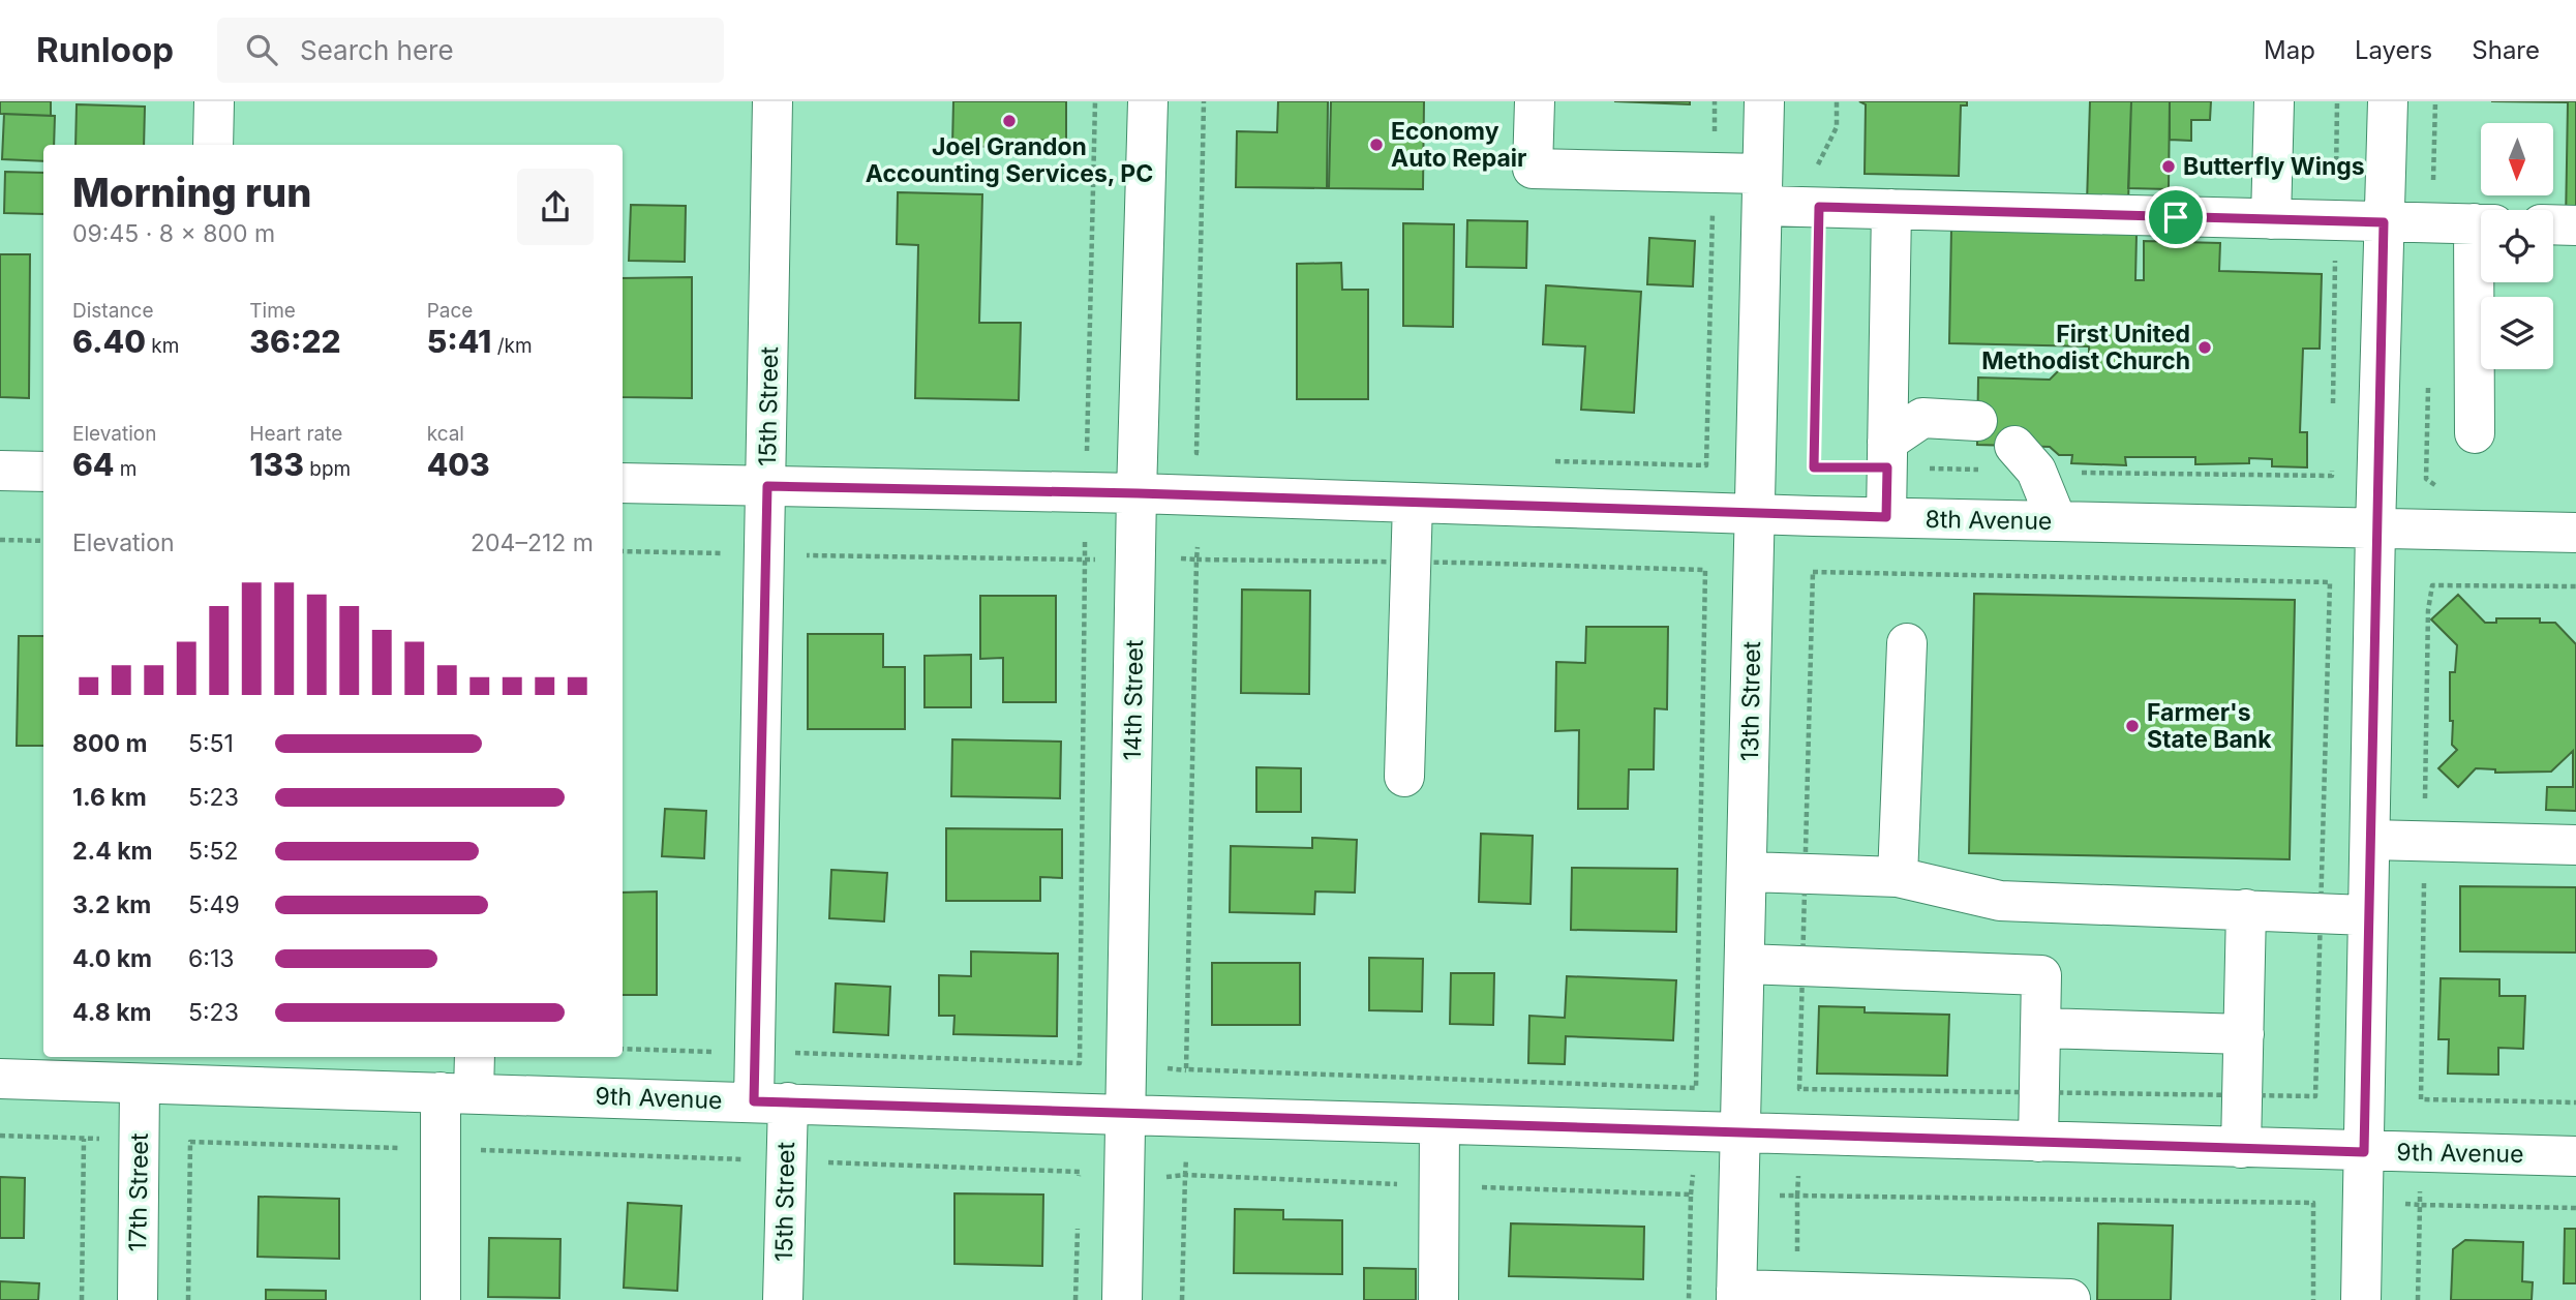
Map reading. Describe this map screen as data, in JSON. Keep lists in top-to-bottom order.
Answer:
{
  "streets": {
    "street": [
      "15th Street",
      "8th Avenue",
      "14th Street",
      "13th Street",
      "9th Avenue",
      "17th Street"
    ]
  },
  "crossings": [
    ["15th Street", "8th Avenue"],
    ["15th Street", "9th Avenue"],
    ["8th Avenue", "14th Street"],
    ["8th Avenue", "13th Street"],
    ["14th Street", "9th Avenue"],
    ["13th Street", "9th Avenue"],
    ["9th Avenue", "17th Street"]
  ],
  "places": [
    "Joel Grandon Accounting Services, PC",
    "Economy Auto Repair",
    "Butterfly Wings",
    "First United Methodist Church",
    "Farmer's State Bank"
  ],
  "north": "bottom",
  "page": {
    "header": "Runloop",
    "search": "Search here",
    "nav": ["Map", "Layers", "Share"],
    "heading": ["Morning run", "09:45 · 8 × 800 m"],
    "stats": [
      ["Distance", "6.40 km"],
      ["Time", "36:22"],
      ["Pace", "5:41 /km"],
      ["Elevation", "64 m"],
      ["Heart rate", "133 bpm"],
      ["kcal", "403"]
    ],
    "chart": ["Elevation", "204–212 m"],
    "list": [
      {
        "name": "800 m",
        "note": "5:51"
      },
      {
        "name": "1.6 km",
        "note": "5:23"
      },
      {
        "name": "2.4 km",
        "note": "5:52"
      },
      {
        "name": "3.2 km",
        "note": "5:49"
      },
      {
        "name": "4.0 km",
        "note": "6:13"
      },
      {
        "name": "4.8 km",
        "note": "5:23"
      }
    ]
  }
}
